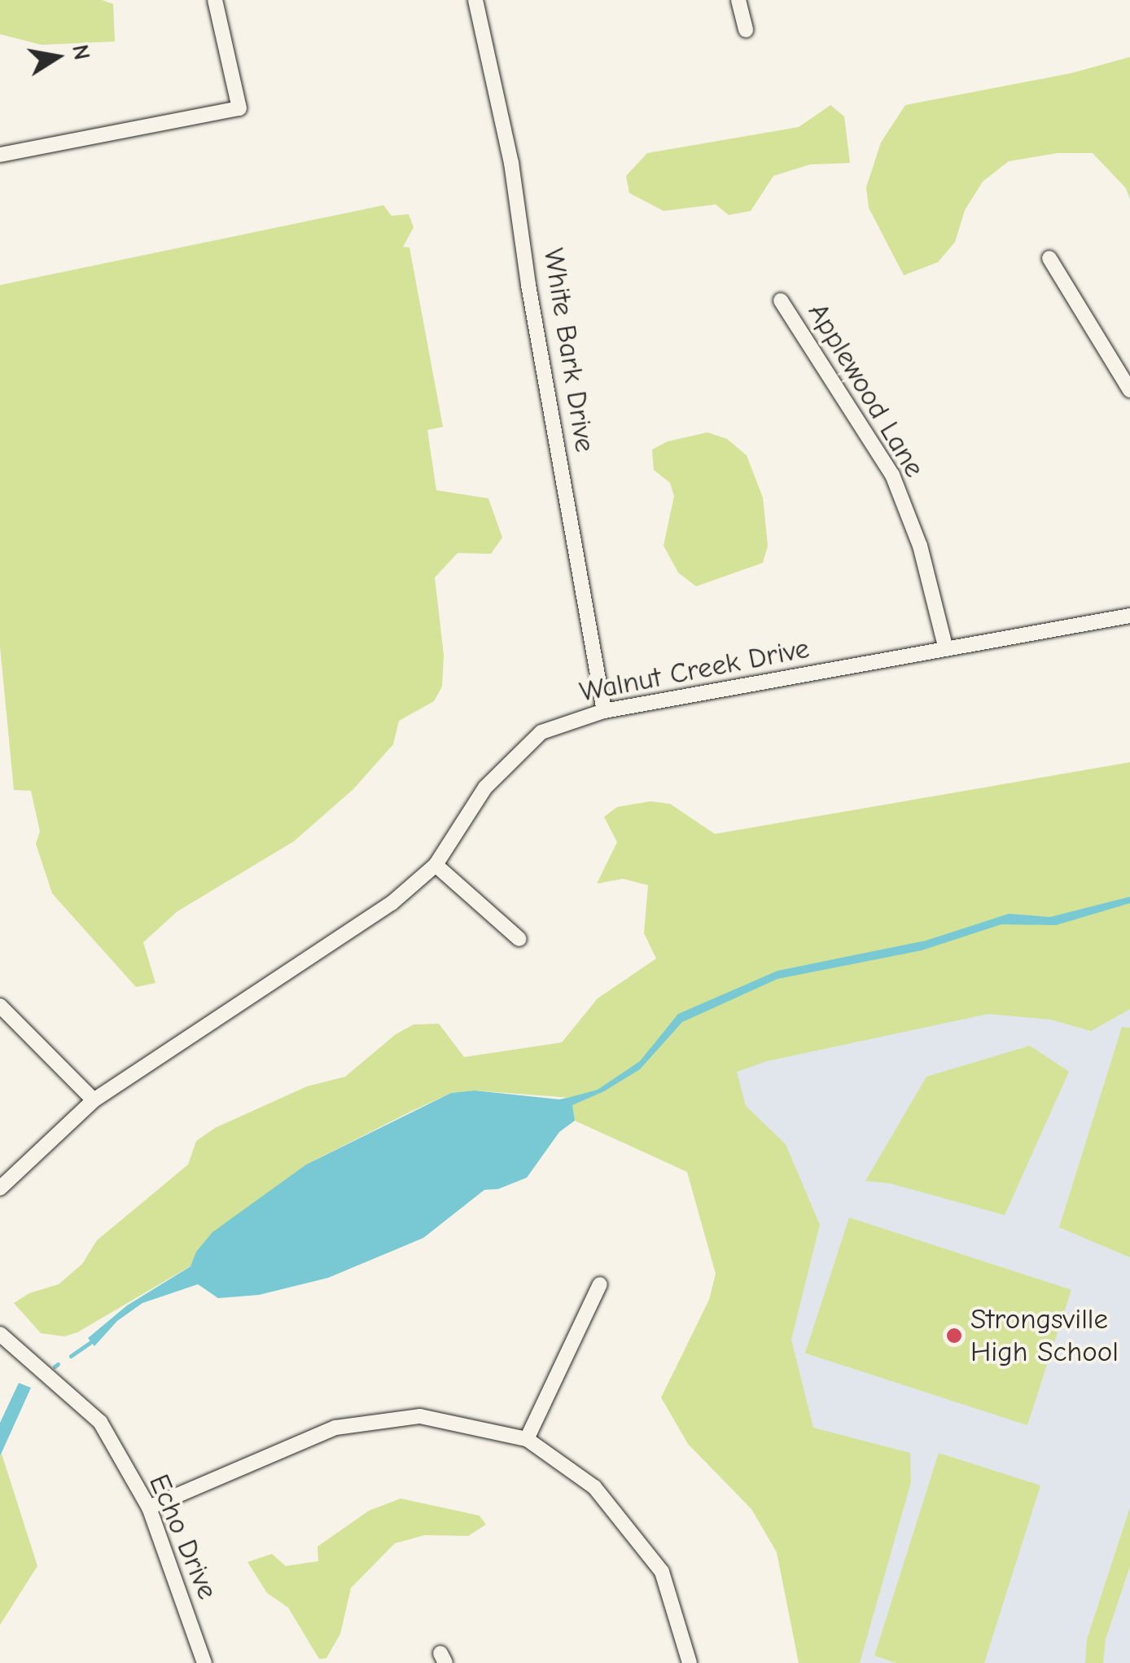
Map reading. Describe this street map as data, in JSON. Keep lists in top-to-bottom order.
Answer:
{
  "streets": {
    "street": [
      "White Bark Drive",
      "Applewood Lane",
      "Walnut Creek Drive",
      "Echo Drive"
    ]
  },
  "crossings": [
    ["White Bark Drive", "Walnut Creek Drive"],
    ["Applewood Lane", "Walnut Creek Drive"]
  ],
  "places": ["Strongsville High School"],
  "north": "right"
}
